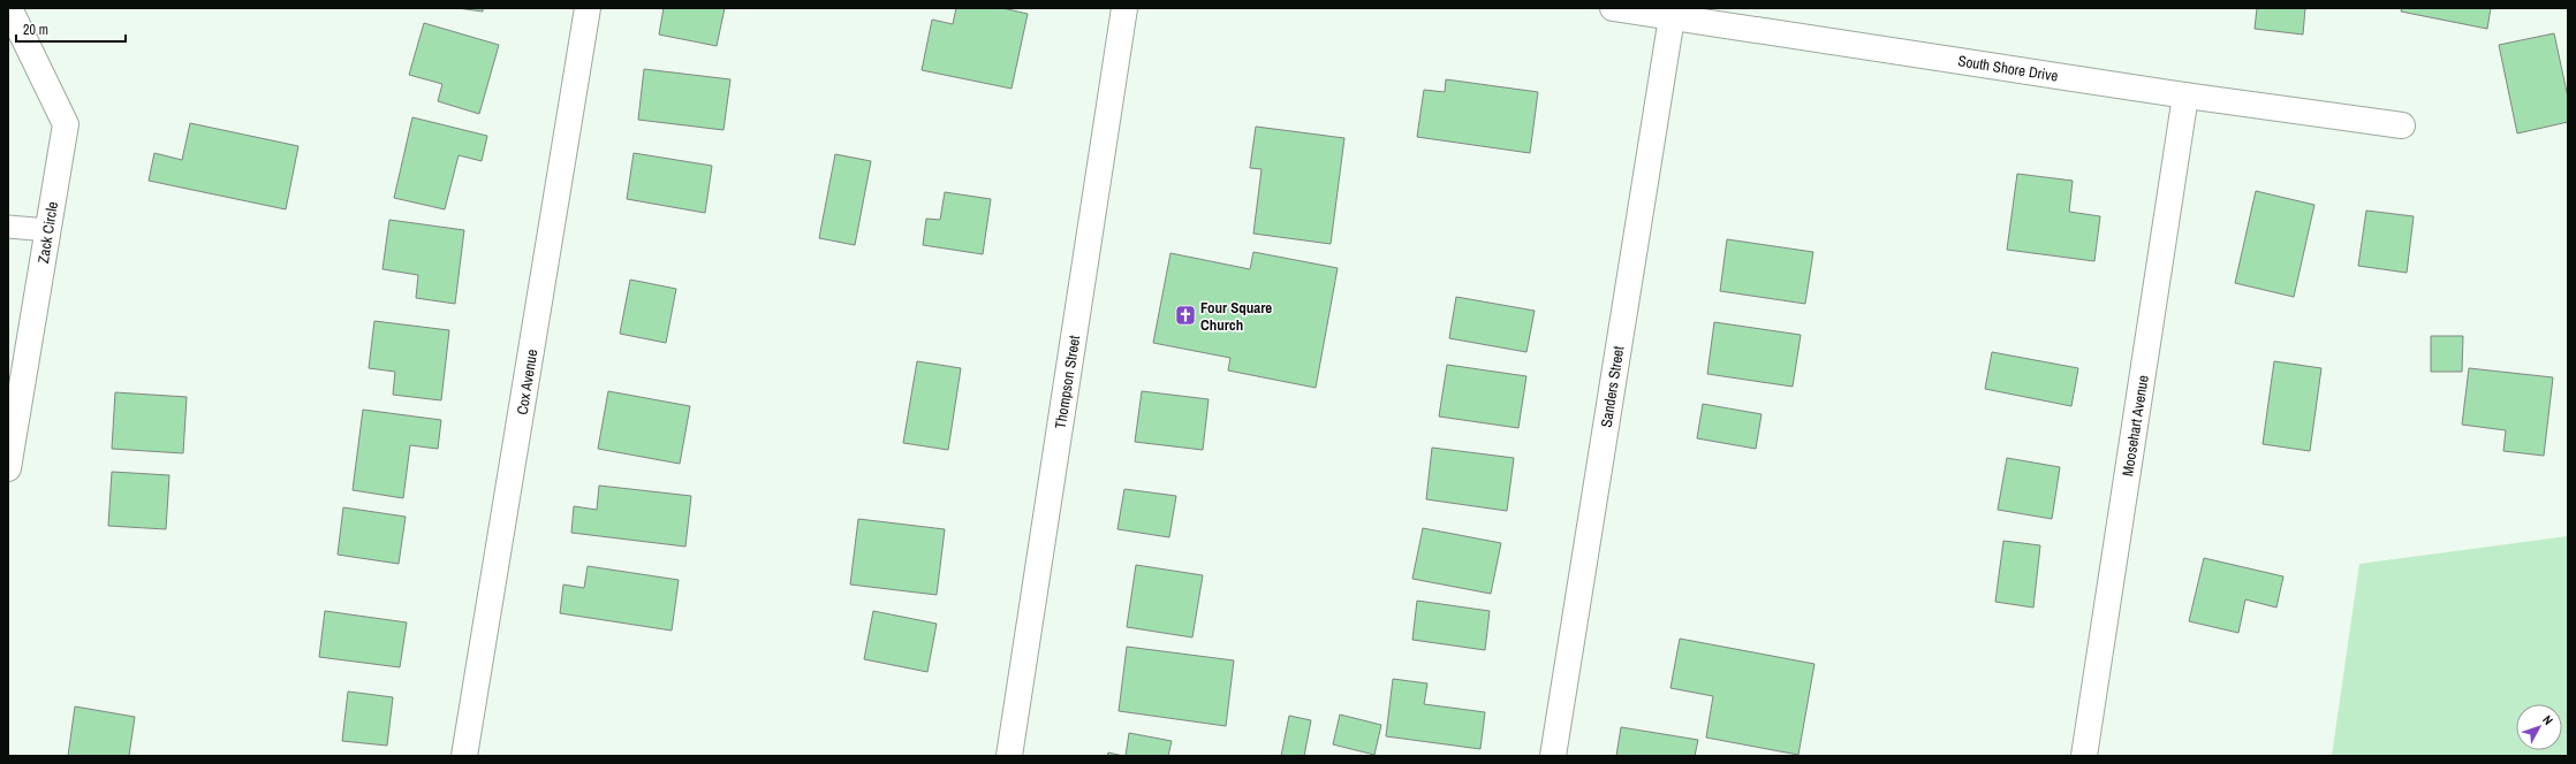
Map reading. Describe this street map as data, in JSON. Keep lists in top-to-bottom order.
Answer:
{
  "streets": {
    "street": [
      "South Shore Drive",
      "Zack Circle",
      "Cox Avenue",
      "Thompson Street",
      "Sanders Street",
      "Moosehart Avenue"
    ]
  },
  "crossings": [
    ["South Shore Drive", "Sanders Street"],
    ["South Shore Drive", "Moosehart Avenue"]
  ],
  "places": {
    "church": ["Four Square Church"]
  },
  "scale_bar": "20 m",
  "north": "top right"
}
